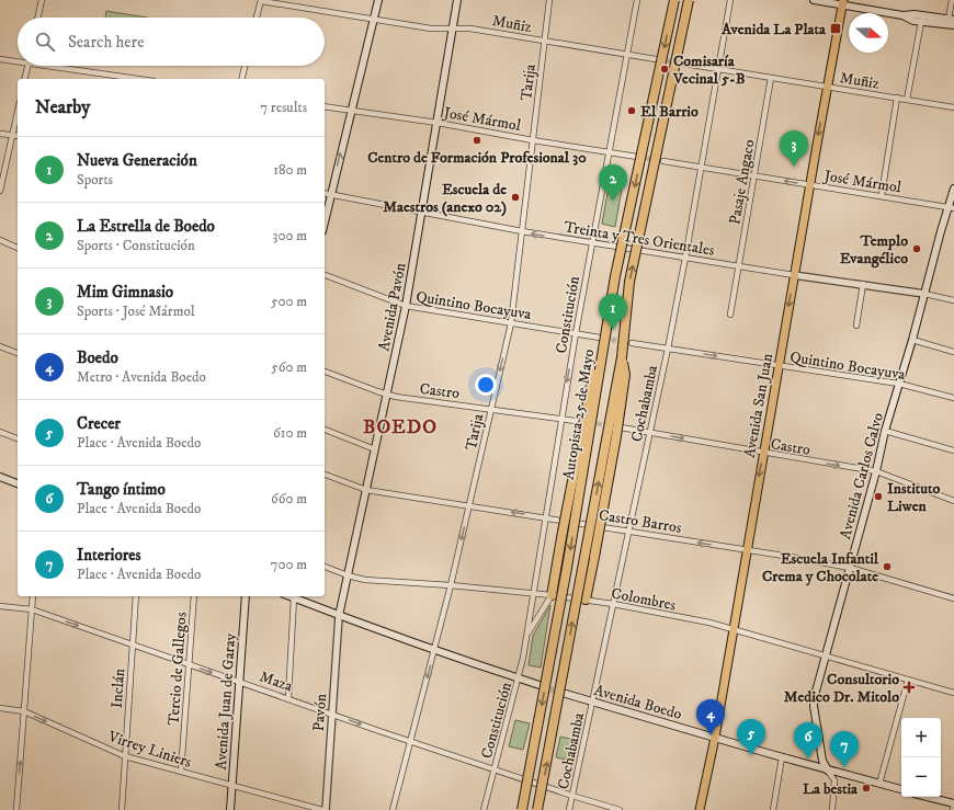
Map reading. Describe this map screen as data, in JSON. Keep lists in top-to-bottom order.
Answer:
{
  "streets": {
    "highway": ["Autopista 25 de Mayo"],
    "main road": [
      "Avenida Pavón",
      "Avenida San Juan",
      "Avenida Carlos Calvo",
      "Avenida Juan de Garay",
      "Avenida Boedo"
    ],
    "street": [
      "Muñiz",
      "Tarija",
      "José Mármol",
      "Pasaje Angaco",
      "Treinta y Tres Orientales",
      "Quintino Bocayuva",
      "Constitución",
      "Castro",
      "Cochabamba",
      "Castro Barros",
      "Colombres",
      "Tercio de Gallegos",
      "Maza",
      "Inclán",
      "Pavón",
      "Virrey Liniers"
    ]
  },
  "crossings": [
    ["Muñiz", "Tarija"],
    ["Muñiz", "Pasaje Angaco"],
    ["Muñiz", "Avenida Pavón"],
    ["Muñiz", "Constitución"],
    ["Muñiz", "Cochabamba"],
    ["Muñiz", "Avenida San Juan"],
    ["Tarija", "José Mármol"],
    ["Tarija", "Treinta y Tres Orientales"],
    ["Tarija", "Quintino Bocayuva"],
    ["Tarija", "Castro"],
    ["Tarija", "Castro Barros"],
    ["Tarija", "Colombres"],
    ["Tarija", "Maza"],
    ["José Mármol", "Pasaje Angaco"],
    ["José Mármol", "Avenida Pavón"],
    ["José Mármol", "Constitución"],
    ["José Mármol", "Cochabamba"],
    ["José Mármol", "Avenida San Juan"],
    ["José Mármol", "Avenida Carlos Calvo"],
    ["Pasaje Angaco", "Treinta y Tres Orientales"],
    ["Treinta y Tres Orientales", "Avenida Pavón"],
    ["Treinta y Tres Orientales", "Constitución"],
    ["Treinta y Tres Orientales", "Cochabamba"],
    ["Treinta y Tres Orientales", "Avenida San Juan"],
    ["Treinta y Tres Orientales", "Avenida Carlos Calvo"],
    ["Quintino Bocayuva", "Avenida Pavón"],
    ["Quintino Bocayuva", "Constitución"],
    ["Quintino Bocayuva", "Cochabamba"],
    ["Quintino Bocayuva", "Avenida San Juan"],
    ["Quintino Bocayuva", "Avenida Carlos Calvo"],
    ["Avenida Pavón", "Castro"],
    ["Avenida Pavón", "Castro Barros"],
    ["Avenida Pavón", "Colombres"],
    ["Avenida Pavón", "Pavón"],
    ["Constitución", "Castro"],
    ["Constitución", "Castro Barros"],
    ["Constitución", "Colombres"],
    ["Constitución", "Maza"],
    ["Castro", "Cochabamba"],
    ["Castro", "Avenida San Juan"],
    ["Castro", "Avenida Carlos Calvo"],
    ["Cochabamba", "Castro Barros"],
    ["Cochabamba", "Colombres"],
    ["Cochabamba", "Maza"],
    ["Cochabamba", "Avenida Boedo"],
    ["Avenida San Juan", "Castro Barros"],
    ["Avenida San Juan", "Colombres"],
    ["Avenida San Juan", "Avenida Boedo"],
    ["Avenida Carlos Calvo", "Castro Barros"],
    ["Avenida Carlos Calvo", "Colombres"],
    ["Avenida Carlos Calvo", "Avenida Boedo"],
    ["Tercio de Gallegos", "Maza"],
    ["Tercio de Gallegos", "Virrey Liniers"],
    ["Maza", "Inclán"],
    ["Maza", "Avenida Juan de Garay"],
    ["Maza", "Pavón"],
    ["Inclán", "Virrey Liniers"],
    ["Avenida Juan de Garay", "Virrey Liniers"]
  ],
  "one_way": ["Castro", "Avenida San Juan", "Maza"],
  "districts": ["BOEDO"],
  "places": {
    "transit": ["Avenida La Plata"],
    "other": [
      "Comisaría Vecinal 5-B",
      "El Barrio",
      "Centro de Formación Profesional 30",
      "Escuela de Maestros (anexo 02)",
      "Templo Evangélico",
      "Instituto Liwen",
      "Escuela Infantil Crema y Chocolate",
      "La bestia"
    ],
    "health": ["Consultorio Medico Dr. Mitolo"]
  },
  "north": "right",
  "page": {
    "search": "Search here",
    "heading": ["Nearby", "7 results"],
    "pins": [
      "3",
      "2",
      "1",
      "4",
      "5",
      "6",
      "7"
    ],
    "list": [
      {
        "mark": "1",
        "name": "Nueva Generación",
        "note": "Sports",
        "value": "180 m"
      },
      {
        "mark": "2",
        "name": "La Estrella de Boedo",
        "note": "Sports · Constitución",
        "value": "300 m"
      },
      {
        "mark": "3",
        "name": "Mim Gimnasio",
        "note": "Sports · José Mármol",
        "value": "500 m"
      },
      {
        "mark": "4",
        "name": "Boedo",
        "note": "Metro · Avenida Boedo",
        "value": "560 m"
      },
      {
        "mark": "5",
        "name": "Crecer",
        "note": "Place · Avenida Boedo",
        "value": "610 m"
      },
      {
        "mark": "6",
        "name": "Tango íntimo",
        "note": "Place · Avenida Boedo",
        "value": "660 m"
      },
      {
        "mark": "7",
        "name": "Interiores",
        "note": "Place · Avenida Boedo",
        "value": "700 m"
      }
    ],
    "map_buttons": ["+", "−"]
  }
}
